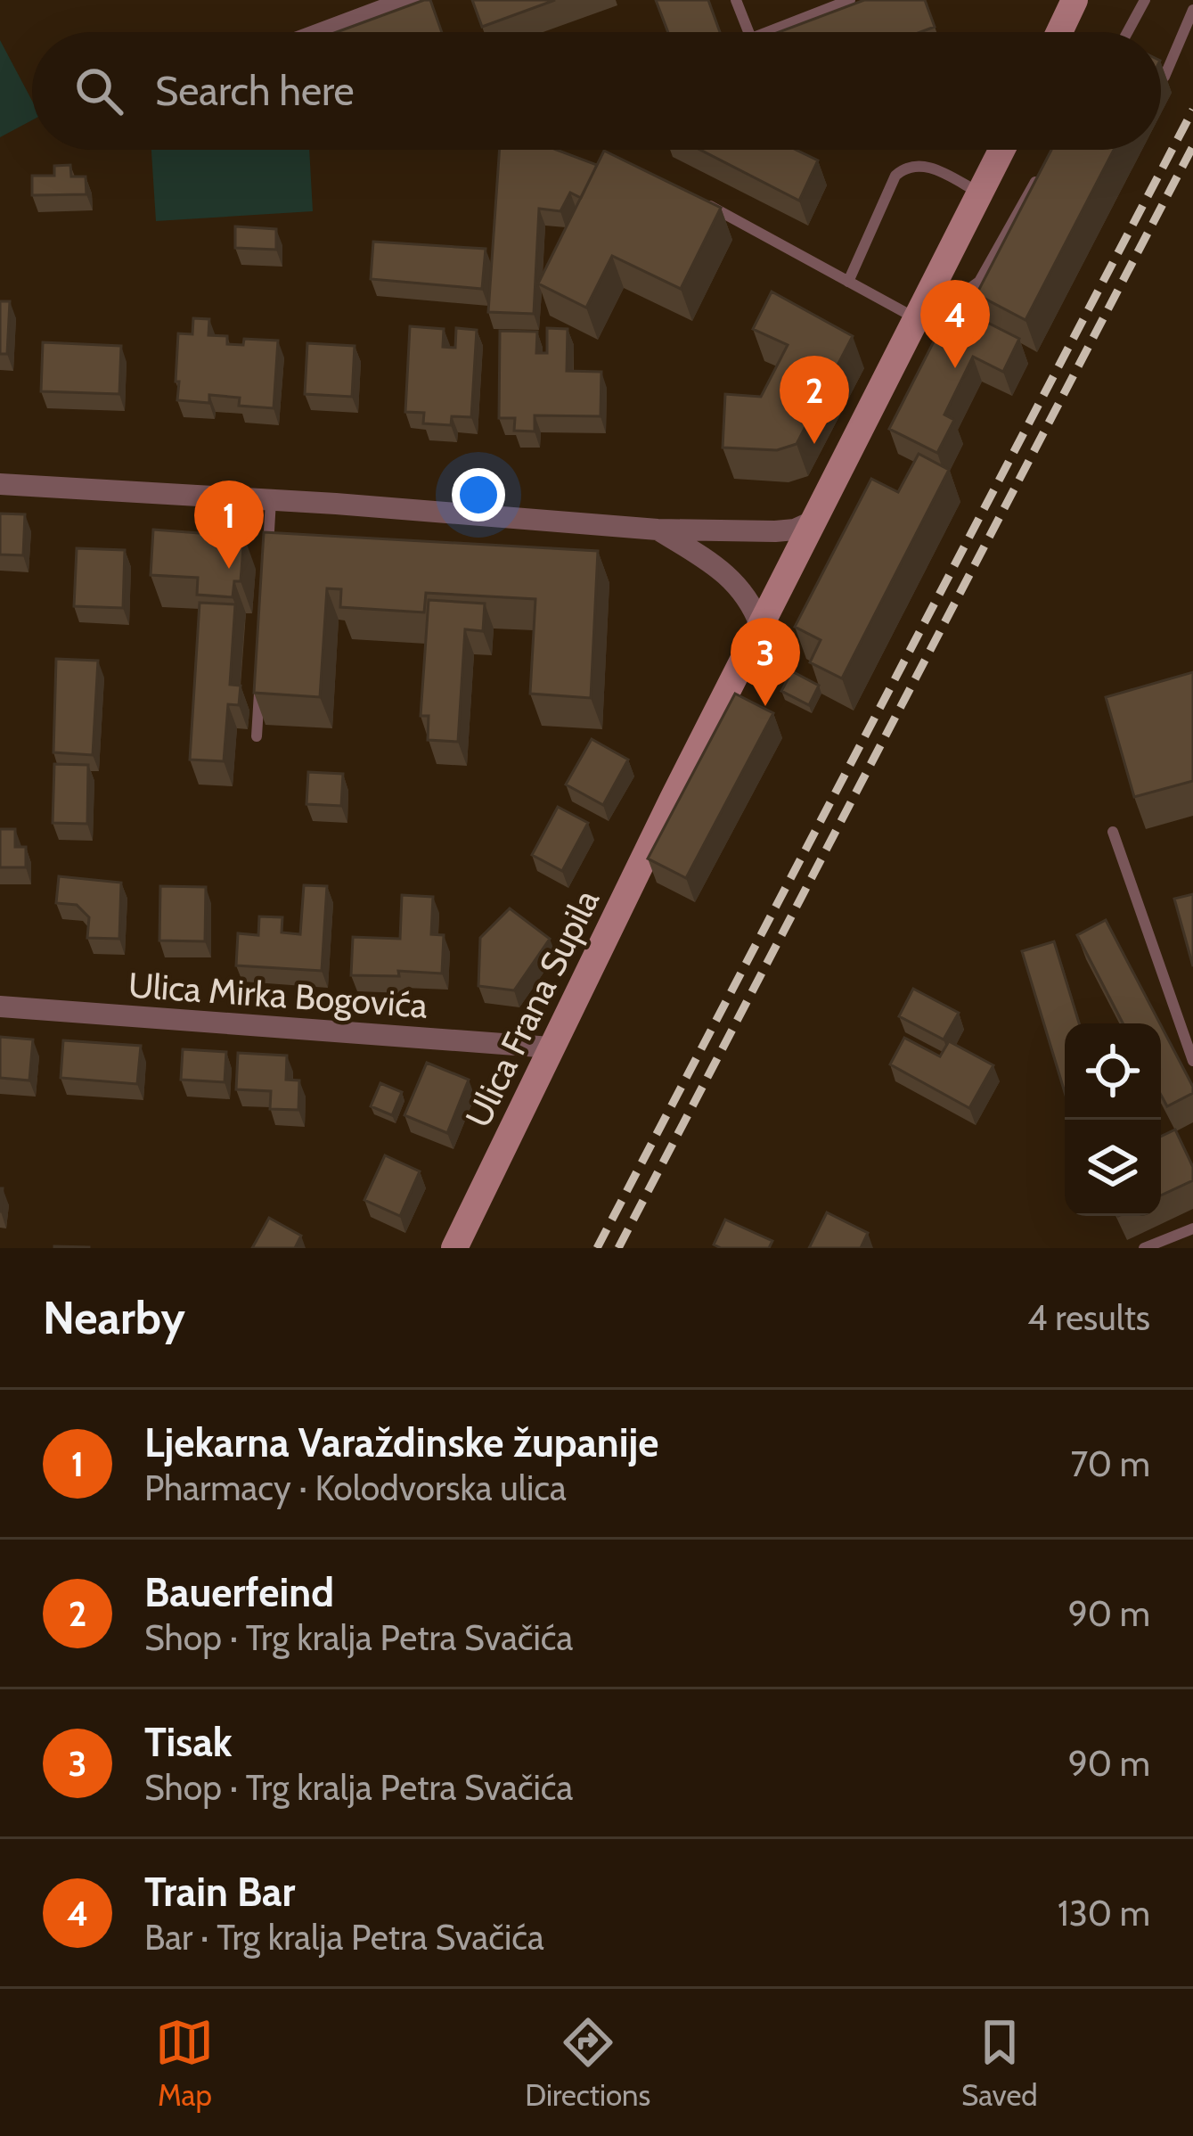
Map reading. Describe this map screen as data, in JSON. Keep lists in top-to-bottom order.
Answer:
{
  "streets": {
    "main road": ["Ulica Frana Supila"],
    "street": ["Ulica Mirka Bogovića"]
  },
  "crossings": [
    ["Ulica Mirka Bogovića", "Ulica Frana Supila"]
  ],
  "page": {
    "search": "Search here",
    "pins": [
      "4",
      "2",
      "1",
      "3"
    ],
    "heading": ["Nearby", "4 results"],
    "list": [
      {
        "mark": "1",
        "name": "Ljekarna Varaždinske županije",
        "note": "Pharmacy · Kolodvorska ulica",
        "value": "70 m"
      },
      {
        "mark": "2",
        "name": "Bauerfeind",
        "note": "Shop · Trg kralja Petra Svačića",
        "value": "90 m"
      },
      {
        "mark": "3",
        "name": "Tisak",
        "note": "Shop · Trg kralja Petra Svačića",
        "value": "90 m"
      },
      {
        "mark": "4",
        "name": "Train Bar",
        "note": "Bar · Trg kralja Petra Svačića",
        "value": "130 m"
      }
    ],
    "nav": ["Map", "Directions", "Saved"]
  }
}
